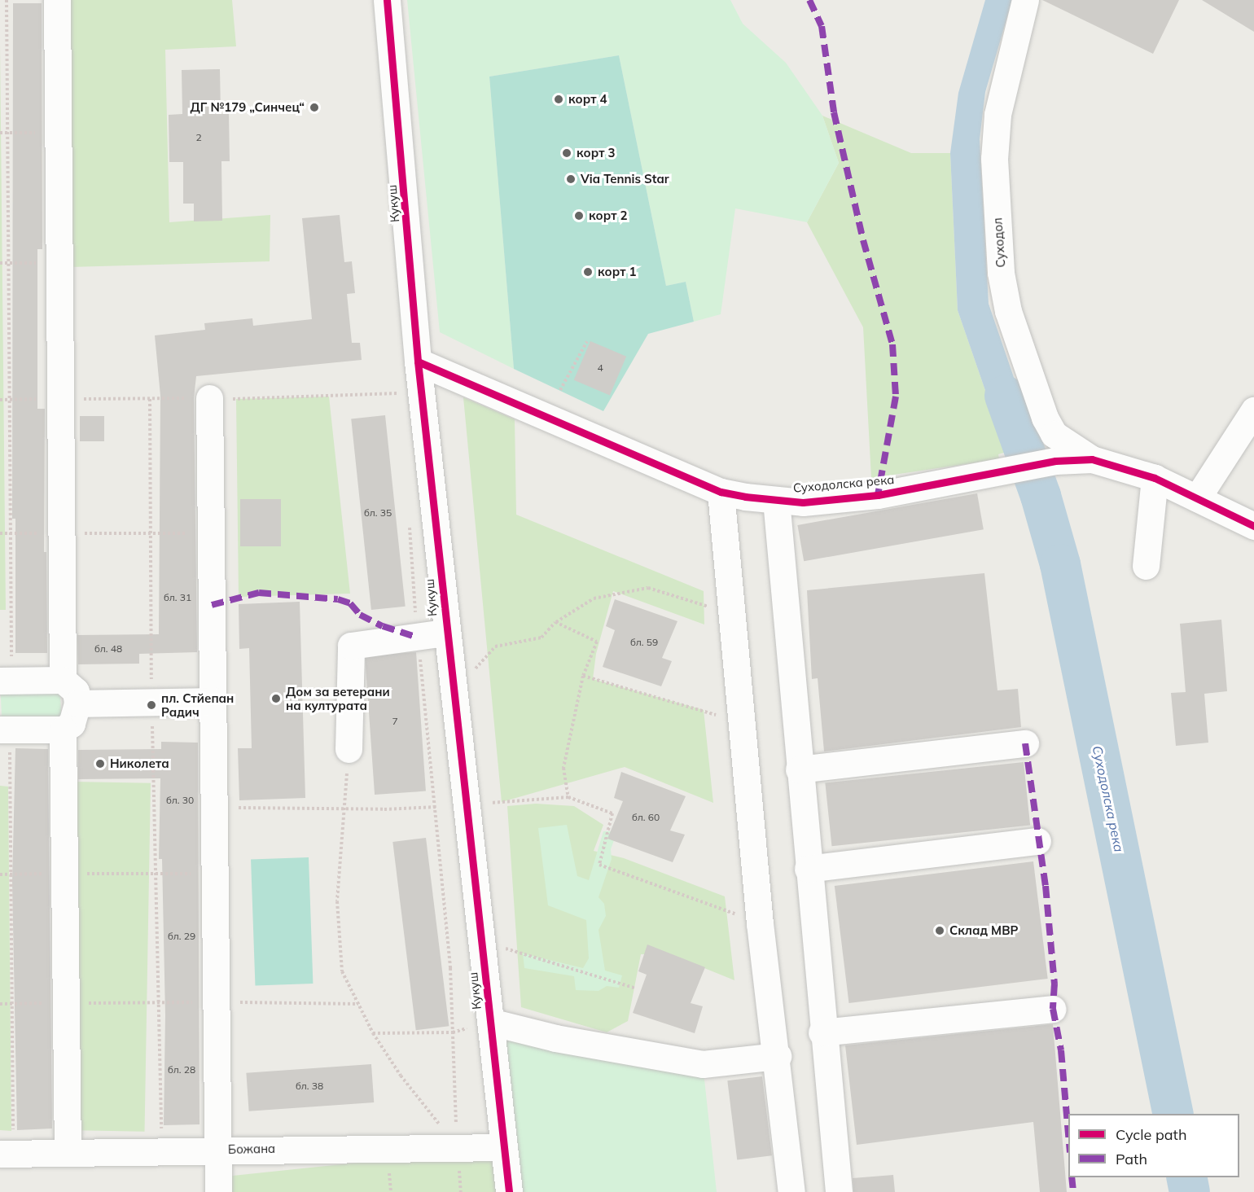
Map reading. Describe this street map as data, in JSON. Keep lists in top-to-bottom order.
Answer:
{
  "streets": {
    "street": [
      "Кукуш",
      "Суходол",
      "Суходолска река",
      "Божана"
    ]
  },
  "crossings": [
    ["Кукуш", "Суходолска река"],
    ["Кукуш", "Божана"],
    ["Суходол", "Суходолска река"]
  ],
  "water": ["Суходолска река"],
  "places": [
    "корт 4",
    "ДГ №179 „Синчец“",
    "корт 3",
    "Via Tennis Star",
    "корт 2",
    "корт 1",
    "Дом за ветерани на културата",
    "пл. Стйепан Радич",
    "Николета",
    "Склад МВР"
  ],
  "house_numbers": [
    "2",
    "4",
    "бл. 35",
    "бл. 31",
    "бл. 59",
    "бл. 48",
    "7",
    "бл. 30",
    "бл. 60",
    "бл. 29",
    "бл. 28",
    "бл. 38"
  ],
  "legend": ["Cycle path", "Path"]
}
